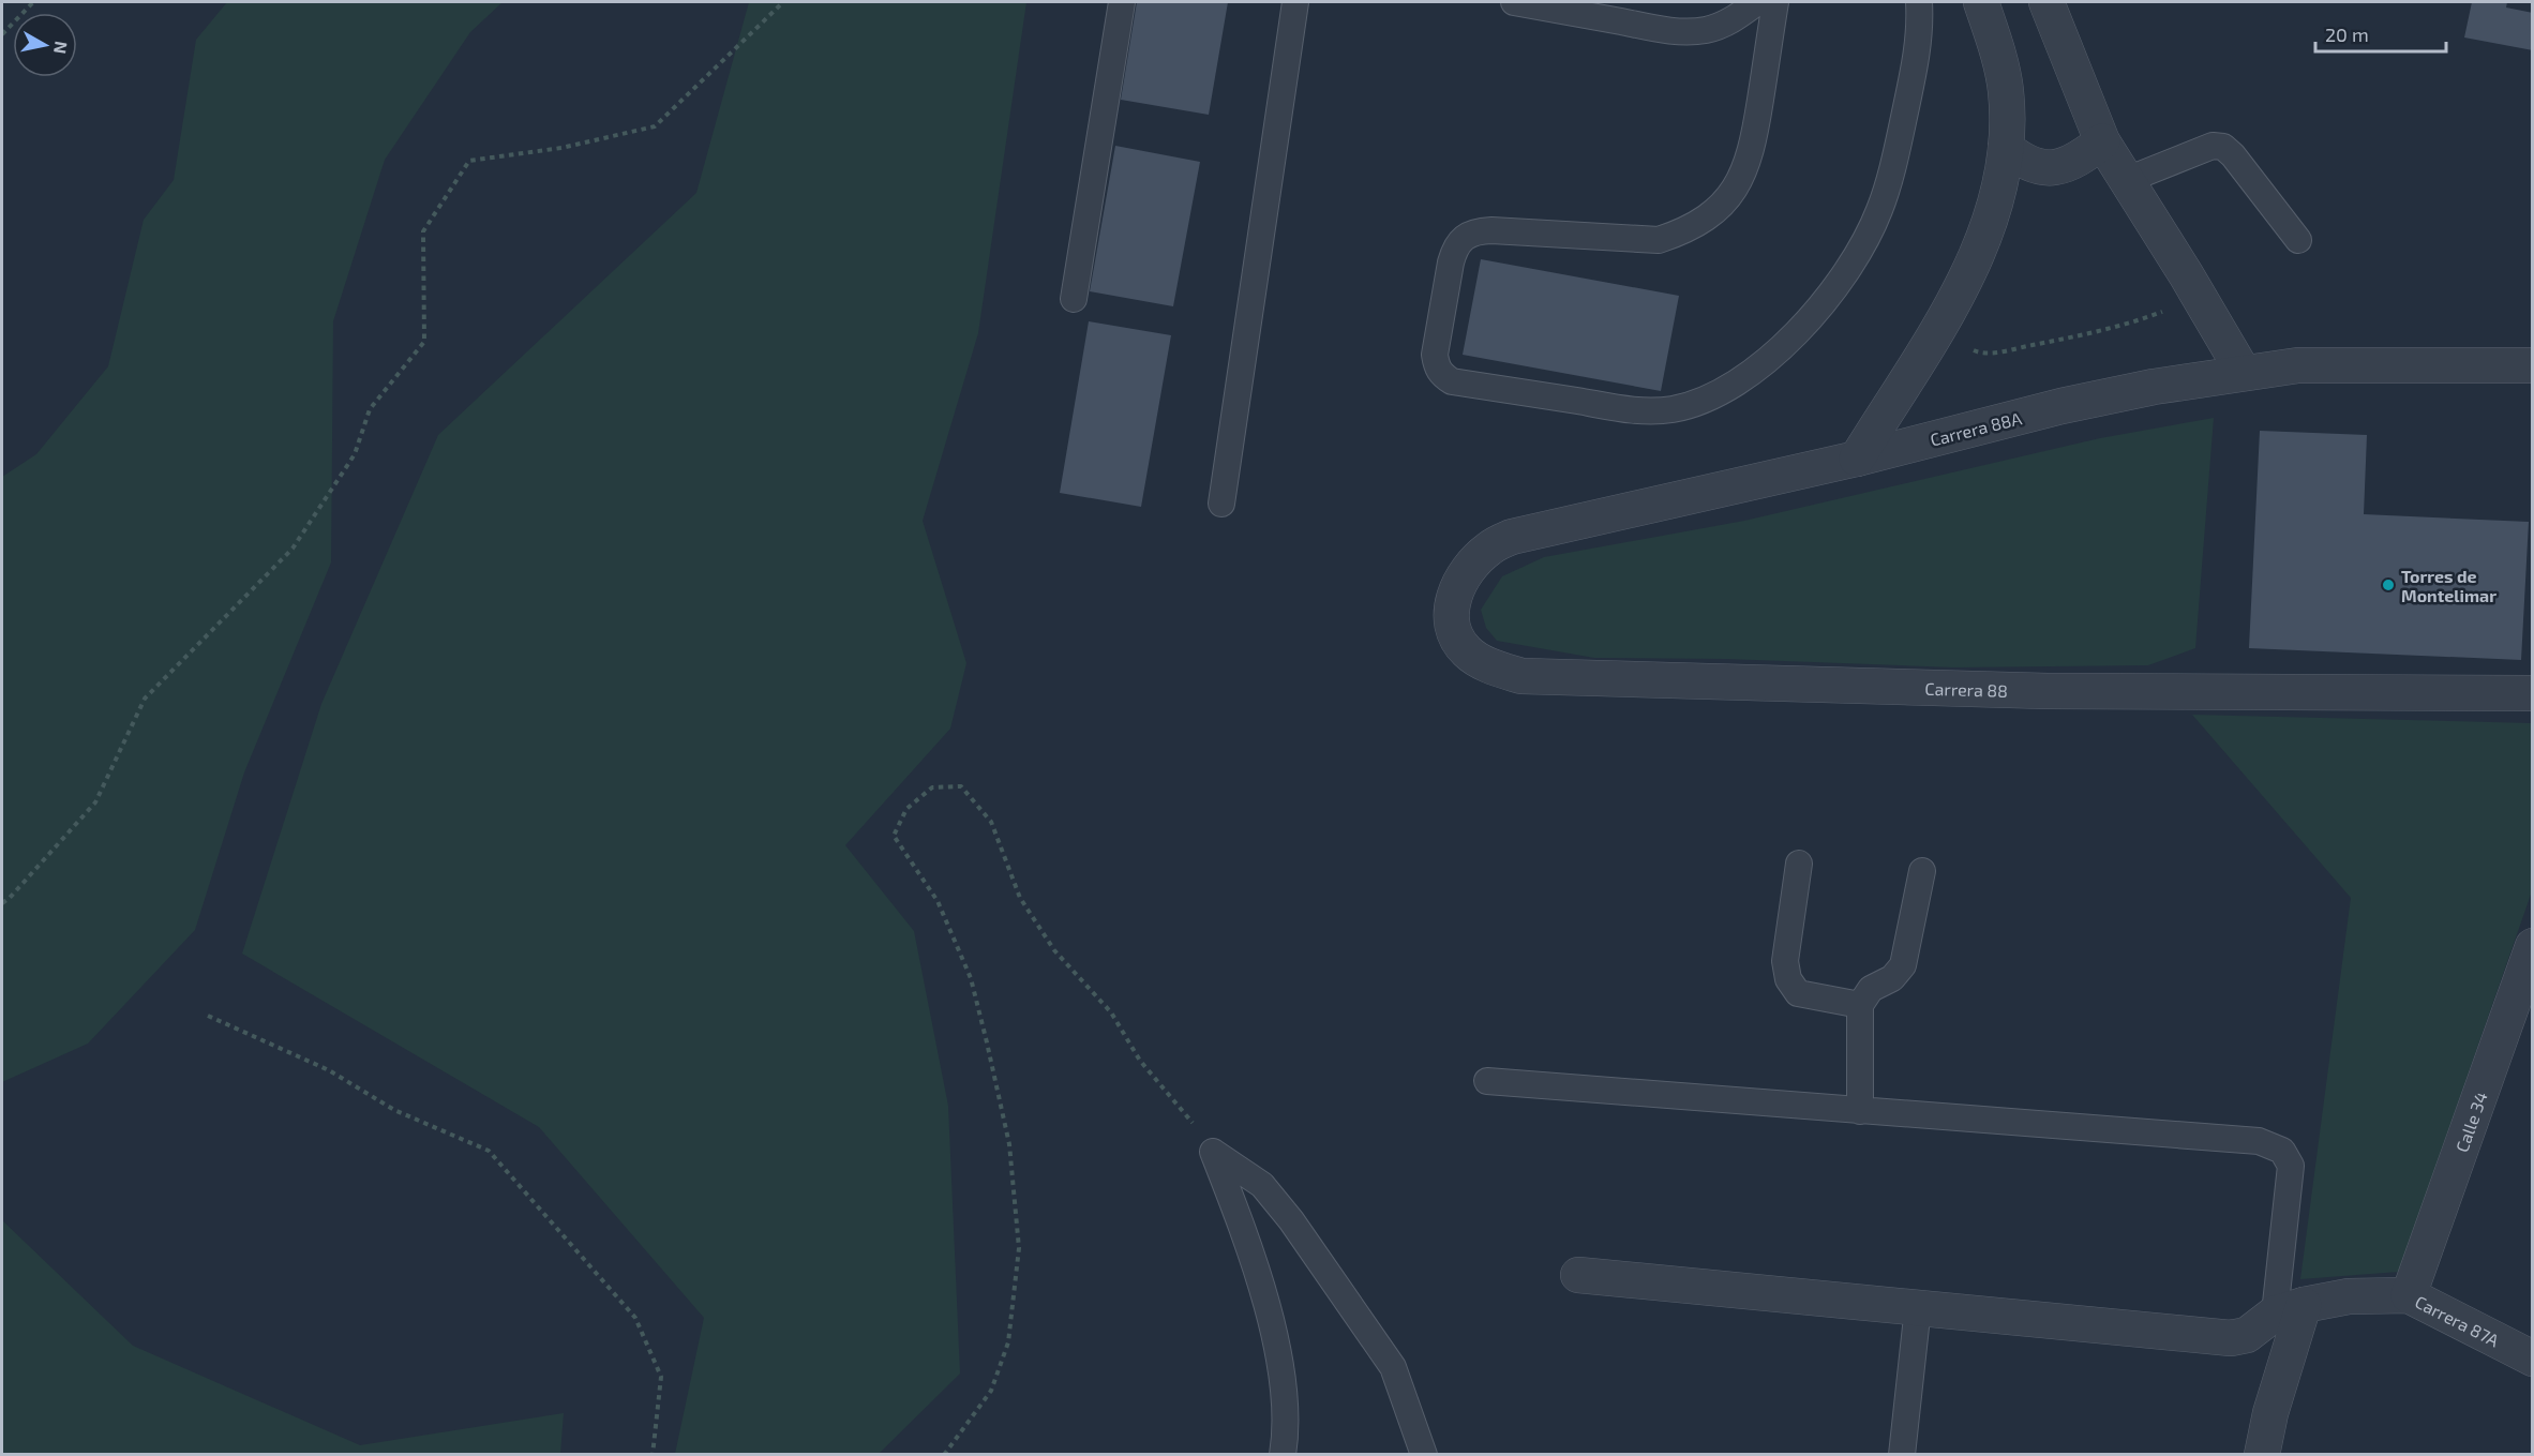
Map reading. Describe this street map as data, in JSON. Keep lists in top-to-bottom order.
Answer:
{
  "streets": {
    "street": [
      "Carrera 88A",
      "Carrera 88",
      "Calle 34",
      "Carrera 87A"
    ]
  },
  "crossings": [
    ["Carrera 88A", "Carrera 88"],
    ["Calle 34", "Carrera 87A"]
  ],
  "places": ["Torres de Montelimar"],
  "scale_bar": "20 m",
  "north": "right"
}
